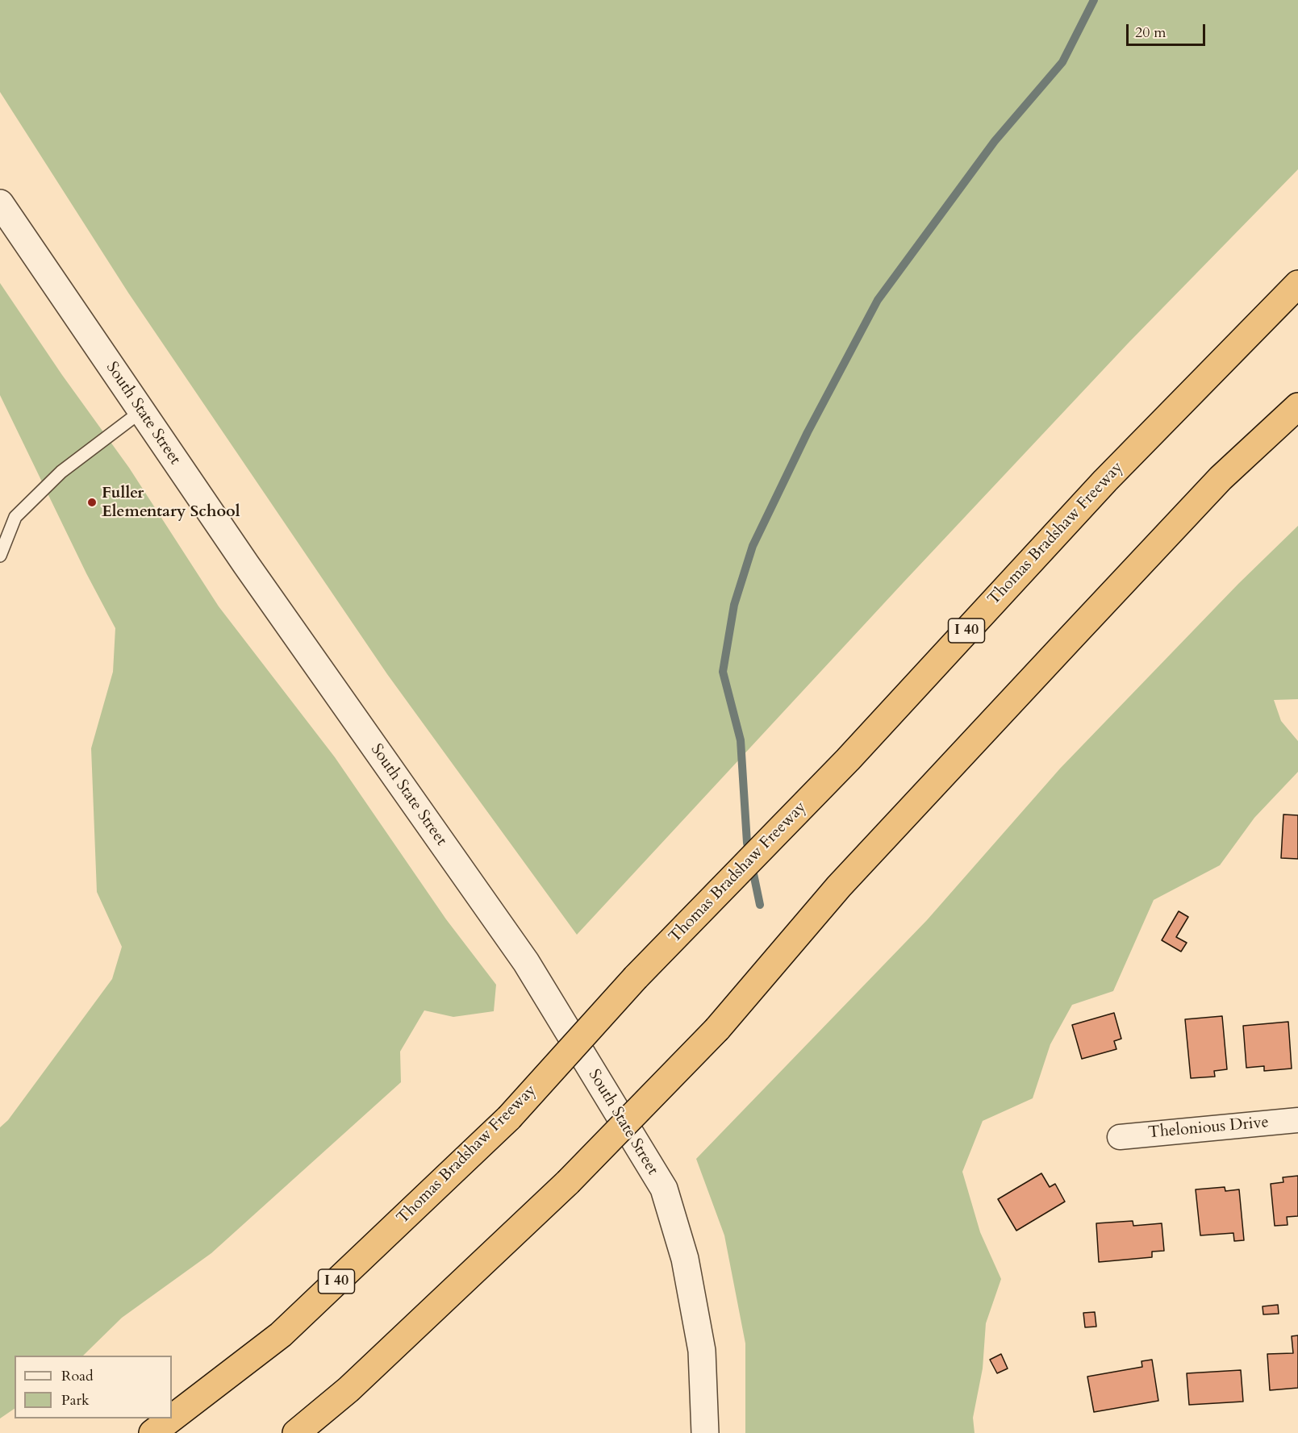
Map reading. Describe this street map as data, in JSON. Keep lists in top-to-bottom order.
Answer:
{
  "streets": {
    "highway": ["Thomas Bradshaw Freeway", "I 40"],
    "street": ["South State Street", "Thelonious Drive"]
  },
  "places": ["Fuller Elementary School"],
  "legend": ["Road", "Park"],
  "scale_bar": "20 m"
}
